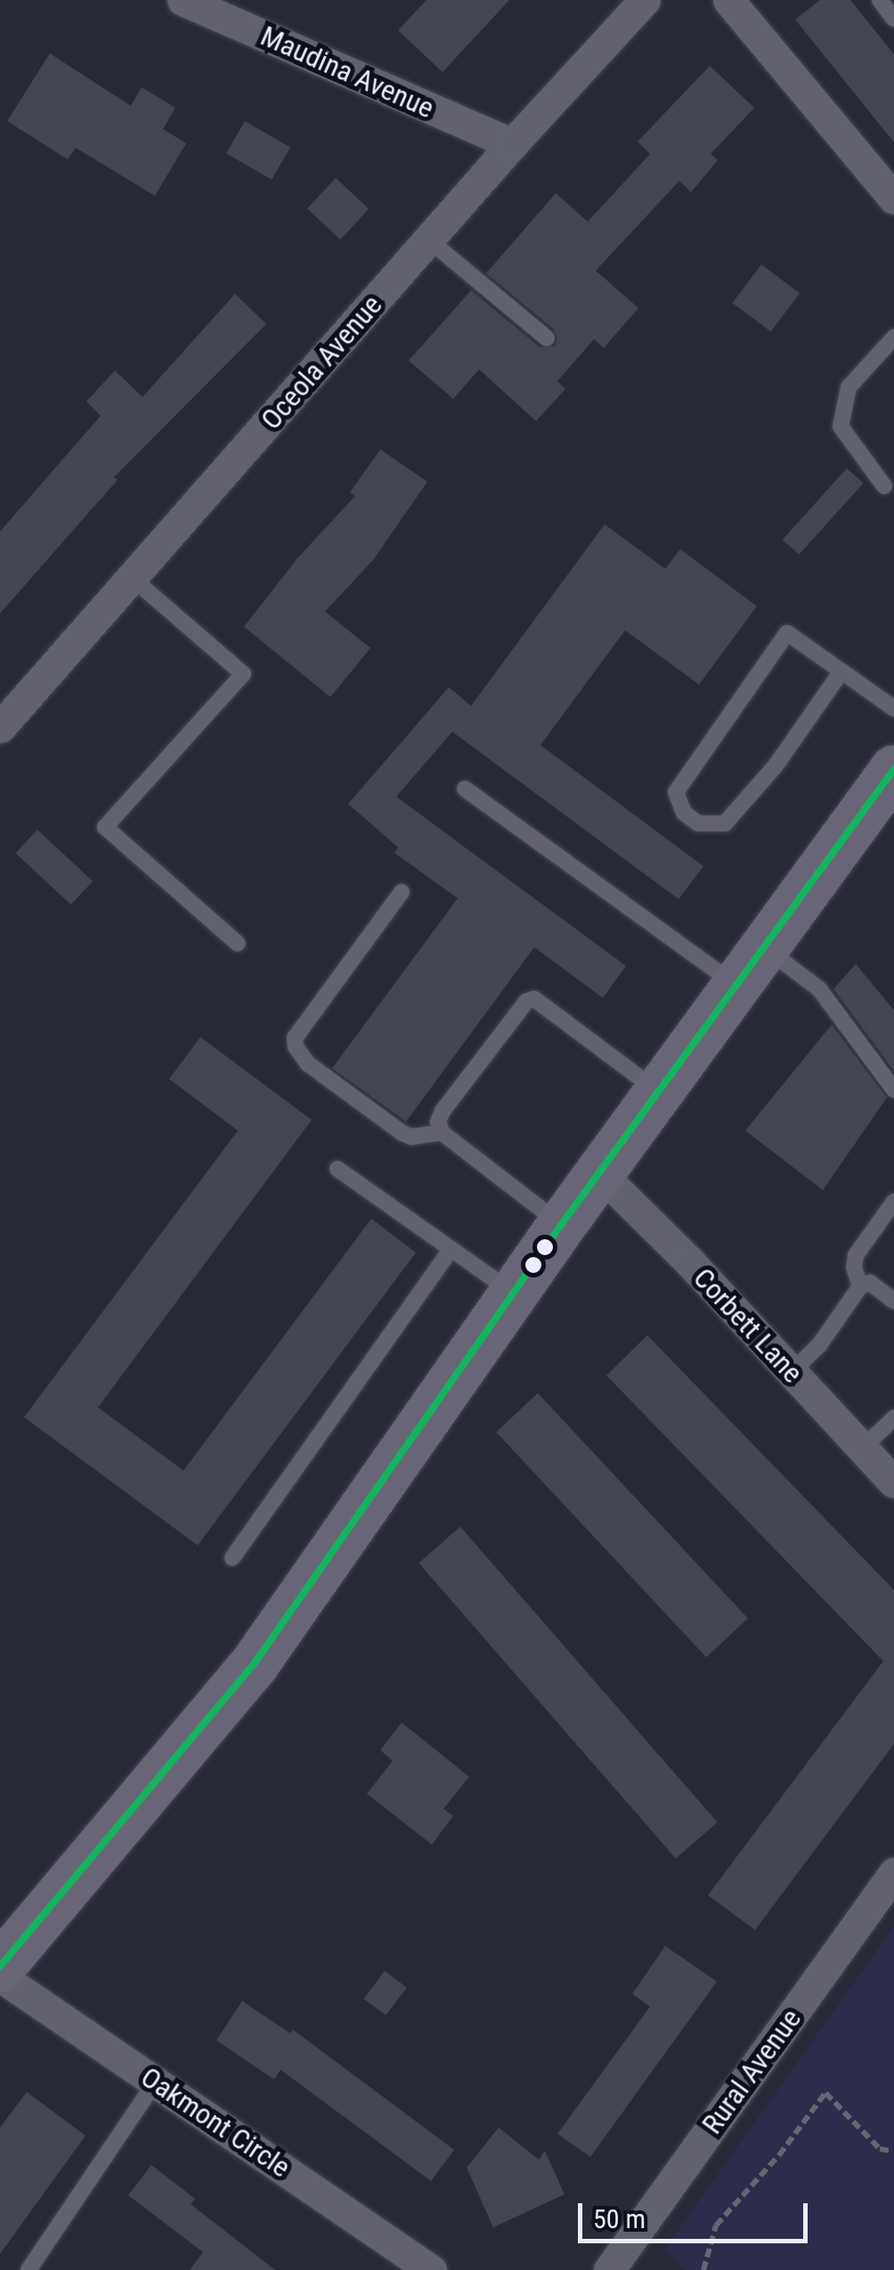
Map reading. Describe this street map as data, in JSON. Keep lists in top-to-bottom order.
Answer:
{
  "streets": {
    "street": [
      "Maudina Avenue",
      "Oceola Avenue",
      "Corbett Lane",
      "Rural Avenue",
      "Oakmont Circle"
    ]
  },
  "crossings": [
    ["Maudina Avenue", "Oceola Avenue"]
  ],
  "scale_bar": "50 m"
}
